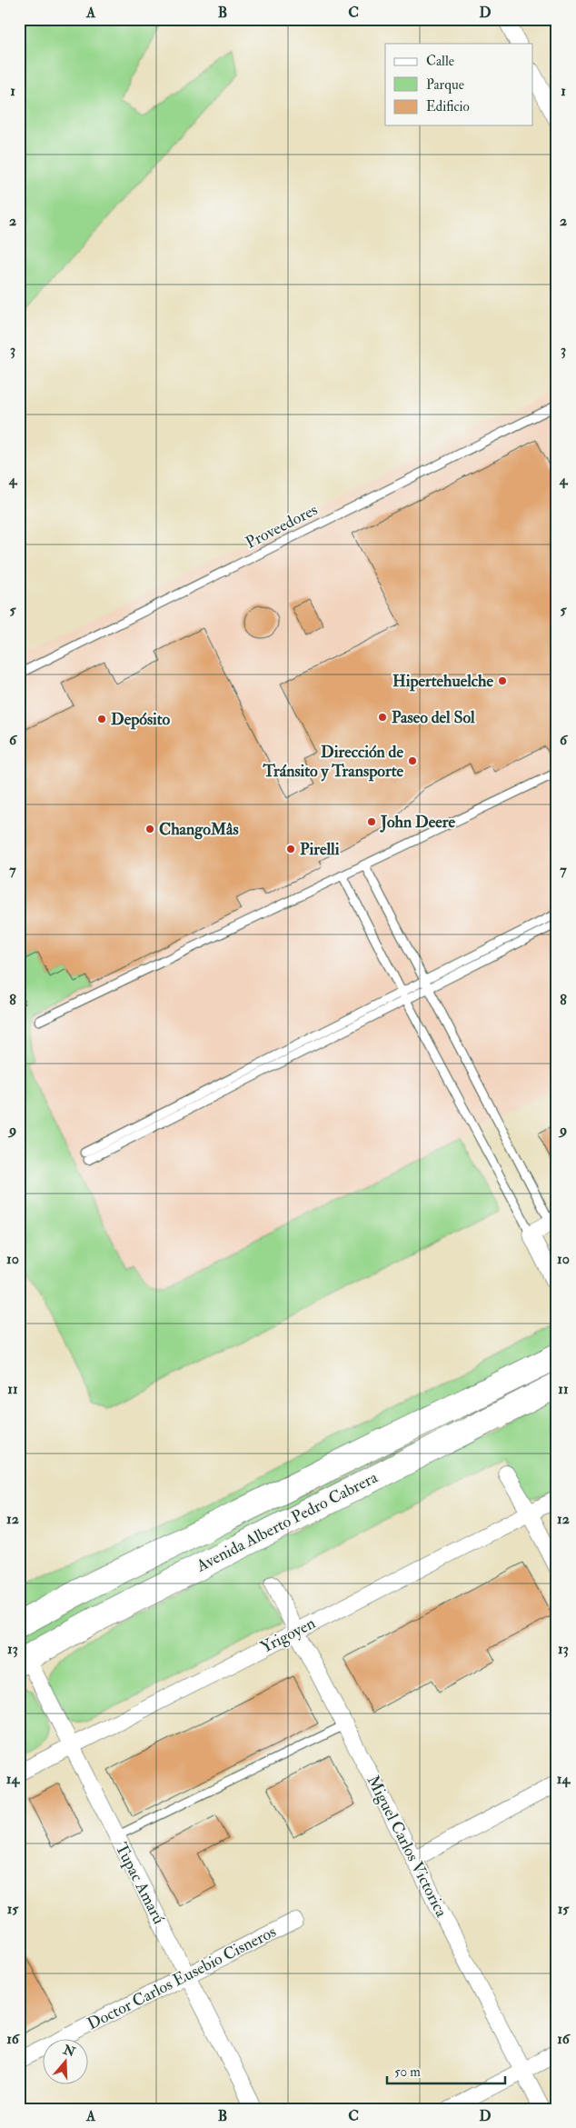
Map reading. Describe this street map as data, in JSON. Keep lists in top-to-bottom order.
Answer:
{
  "streets": {
    "main road": ["Avenida Alberto Pedro Cabrera"],
    "street": [
      "Yrigoyen",
      "Miguel Carlos Victorica",
      "Tupac Amarú",
      "Doctor Carlos Eusebio Cisneros"
    ],
    "lane": ["Proveedores"]
  },
  "crossings": [
    ["Avenida Alberto Pedro Cabrera", "Tupac Amarú"],
    ["Yrigoyen", "Miguel Carlos Victorica"],
    ["Yrigoyen", "Tupac Amarú"],
    ["Tupac Amarú", "Doctor Carlos Eusebio Cisneros"]
  ],
  "places": [
    "Hipertehuelche",
    "Paseo del Sol",
    "Depósito",
    "Dirección de Tránsito y Transporte",
    "John Deere",
    "ChangoMâs",
    "Pirelli"
  ],
  "legend": ["Calle", "Parque", "Edificio"],
  "scale_bar": "50 m",
  "north": "top",
  "grid": {
    "columns": [
      "A",
      "B",
      "C",
      "D"
    ],
    "rows": [
      "1",
      "2",
      "3",
      "4",
      "5",
      "6",
      "7",
      "8",
      "9",
      "10",
      "11",
      "12",
      "13",
      "14",
      "15",
      "16"
    ]
  }
}
